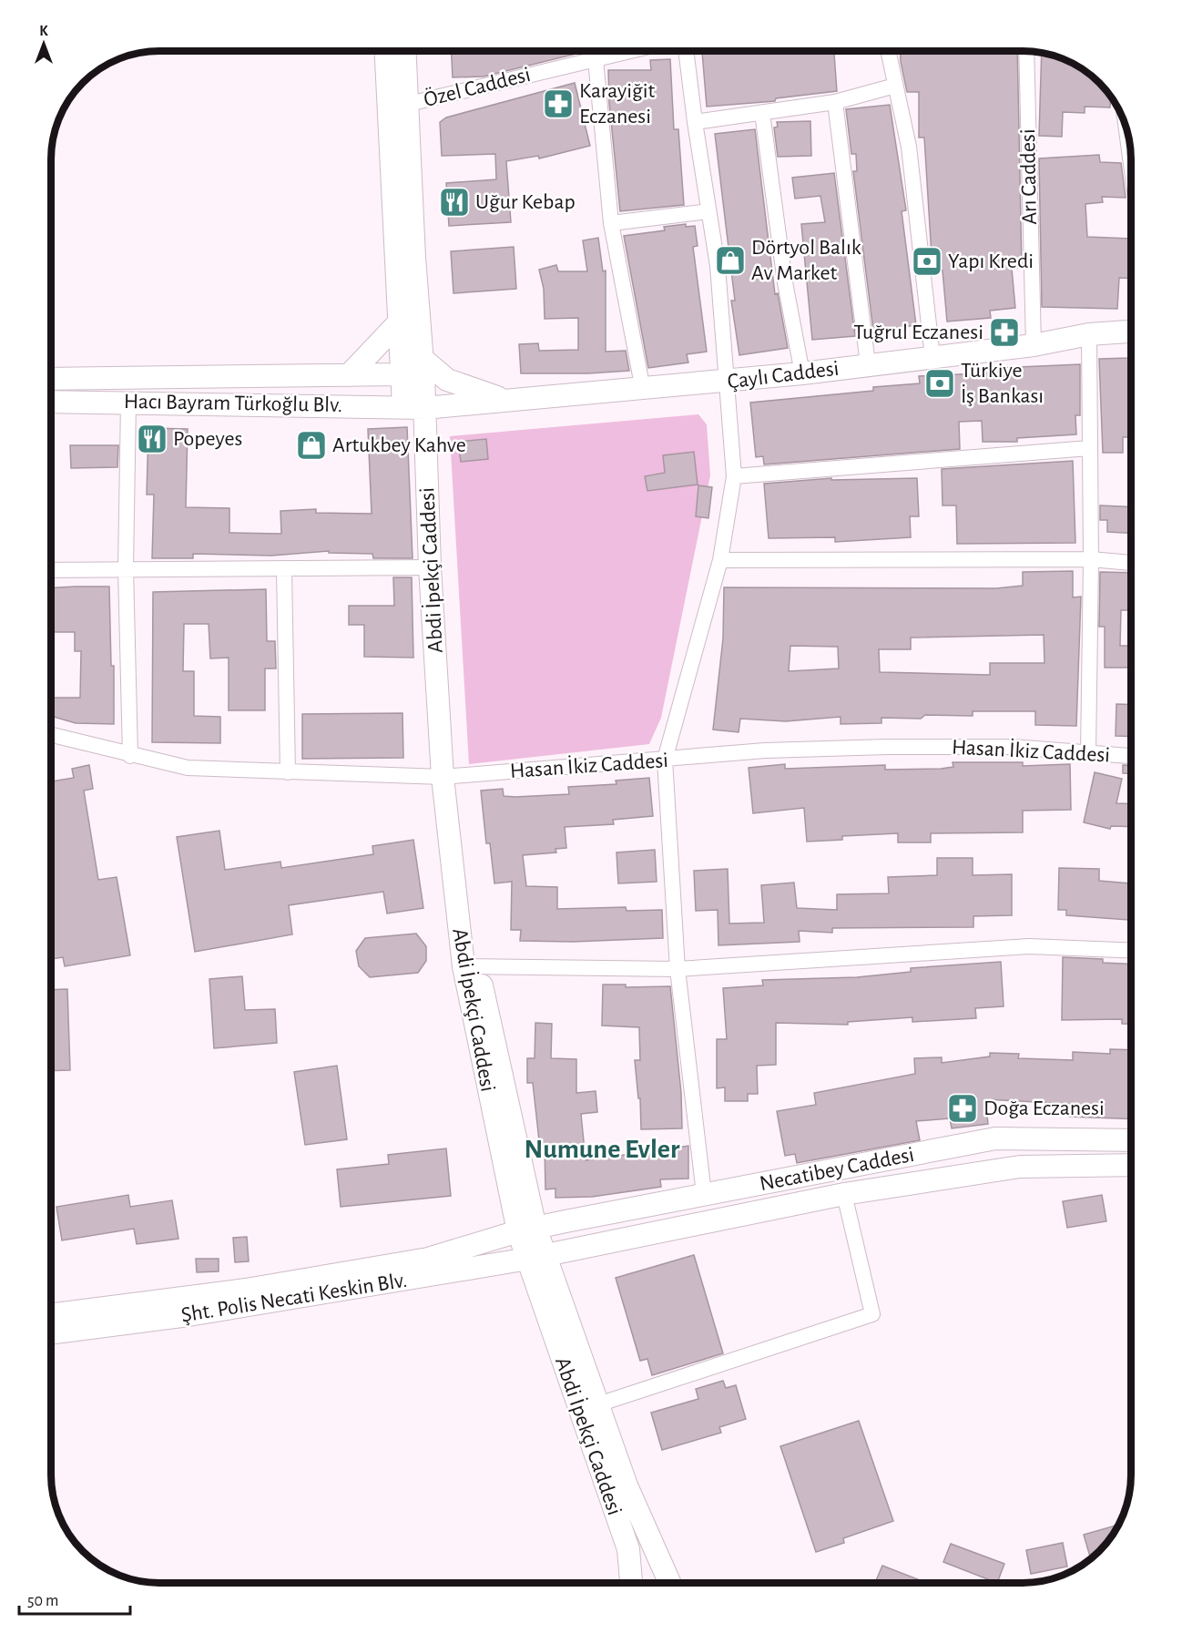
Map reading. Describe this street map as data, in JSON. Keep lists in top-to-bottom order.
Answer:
{
  "streets": {
    "street": [
      "Özel Caddesi",
      "Arı Caddesi",
      "Çaylı Caddesi",
      "Hacı Bayram Türkoğlu Blv.",
      "Abdi İpekçi Caddesi",
      "Hasan İkiz Caddesi",
      "Necatibey Caddesi",
      "Şht. Polis Necati Keskin Blv."
    ]
  },
  "crossings": [
    ["Arı Caddesi", "Çaylı Caddesi"],
    ["Çaylı Caddesi", "Hacı Bayram Türkoğlu Blv."],
    ["Çaylı Caddesi", "Abdi İpekçi Caddesi"],
    ["Hacı Bayram Türkoğlu Blv.", "Abdi İpekçi Caddesi"],
    ["Abdi İpekçi Caddesi", "Hasan İkiz Caddesi"],
    ["Abdi İpekçi Caddesi", "Necatibey Caddesi"],
    ["Abdi İpekçi Caddesi", "Şht. Polis Necati Keskin Blv."],
    ["Necatibey Caddesi", "Şht. Polis Necati Keskin Blv."]
  ],
  "districts": ["Numune Evler"],
  "places": {
    "pharmacy": ["Karayiğit Eczanesi", "Tuğrul Eczanesi", "Doğa Eczanesi"],
    "restaurant": ["Uğur Kebap", "Popeyes"],
    "shop": ["Dörtyol Balık Av Market", "Artukbey Kahve"],
    "bank": ["Yapı Kredi", "Türkiye İş Bankası"]
  },
  "scale_bar": "50 m",
  "north": "top"
}
